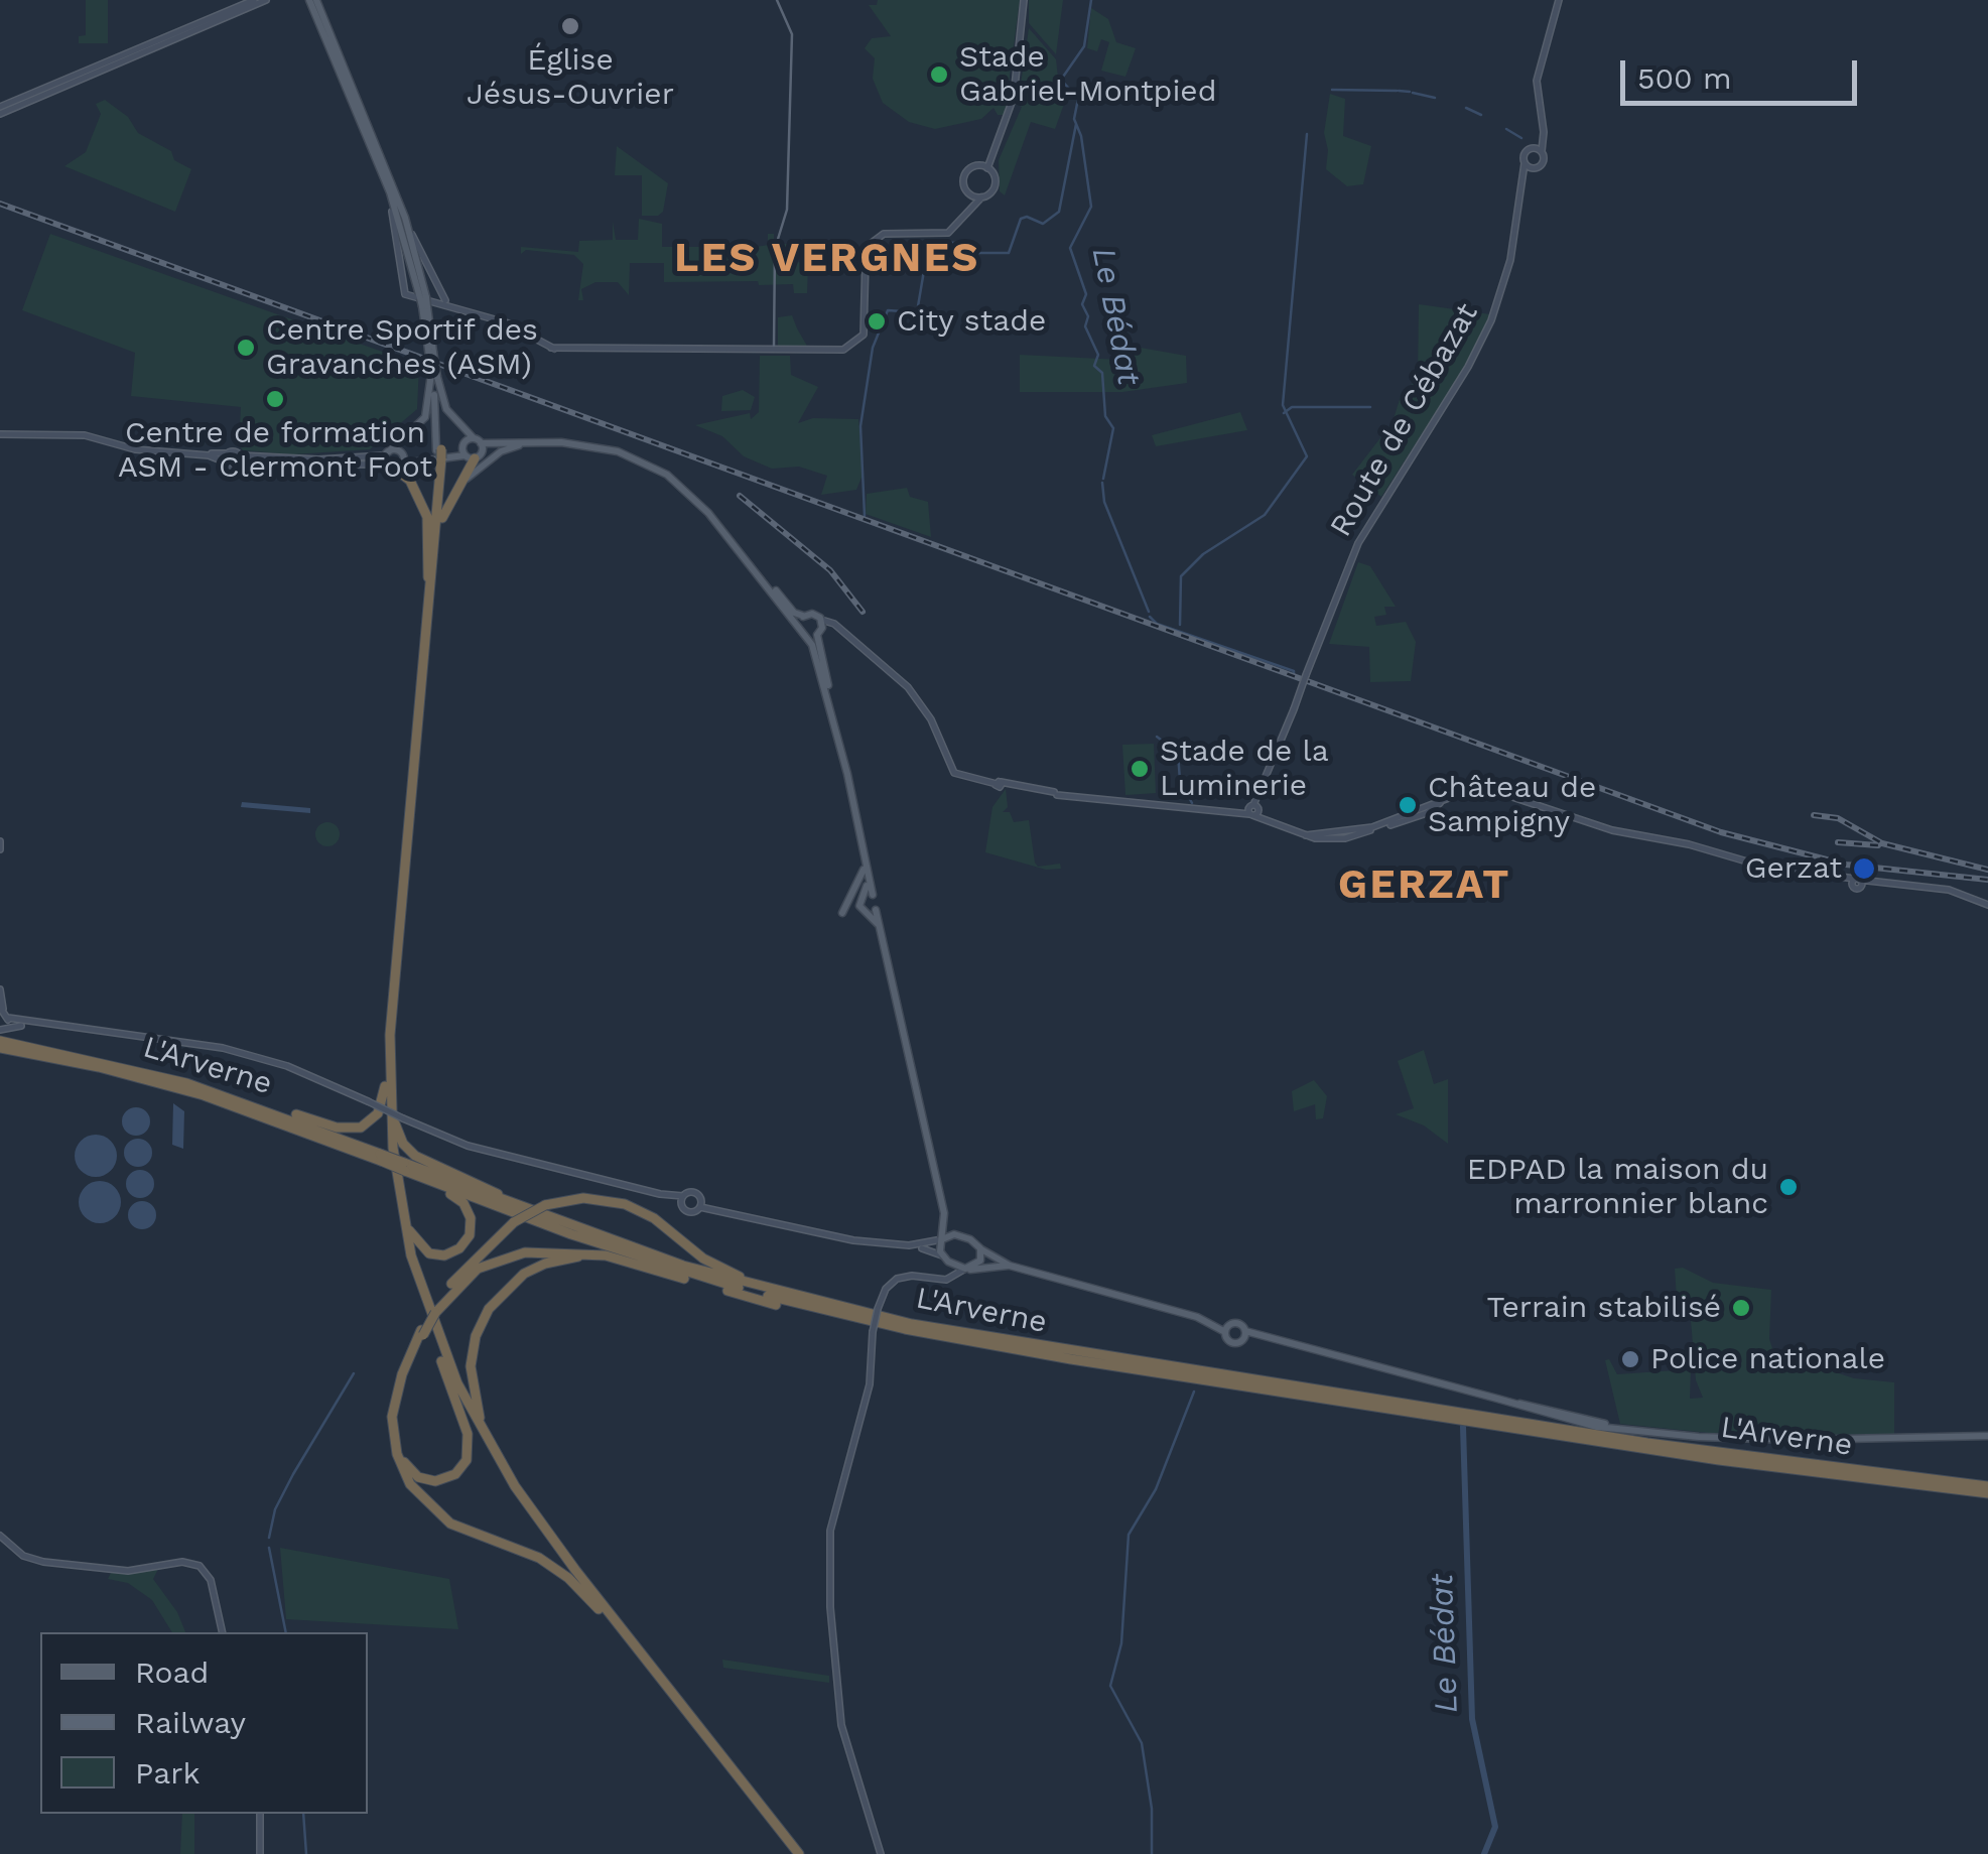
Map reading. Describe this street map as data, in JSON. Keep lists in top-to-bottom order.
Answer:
{
  "streets": {
    "highway": ["L'Arverne"],
    "main road": ["Route de Cébazat"]
  },
  "districts": ["LES VERGNES", "GERZAT"],
  "water": ["Le Bédat"],
  "places": [
    "Église Jésus-Ouvrier",
    "Stade Gabriel-Montpied",
    "City stade",
    "Centre Sportif des Gravanches (ASM)",
    "Centre de formation ASM - Clermont Foot",
    "Stade de la Luminerie",
    "Château de Sampigny",
    "Gerzat",
    "EDPAD la maison du marronnier blanc",
    "Terrain stabilisé",
    "Police nationale"
  ],
  "legend": ["Road", "Railway", "Park"],
  "scale_bar": "500 m"
}
